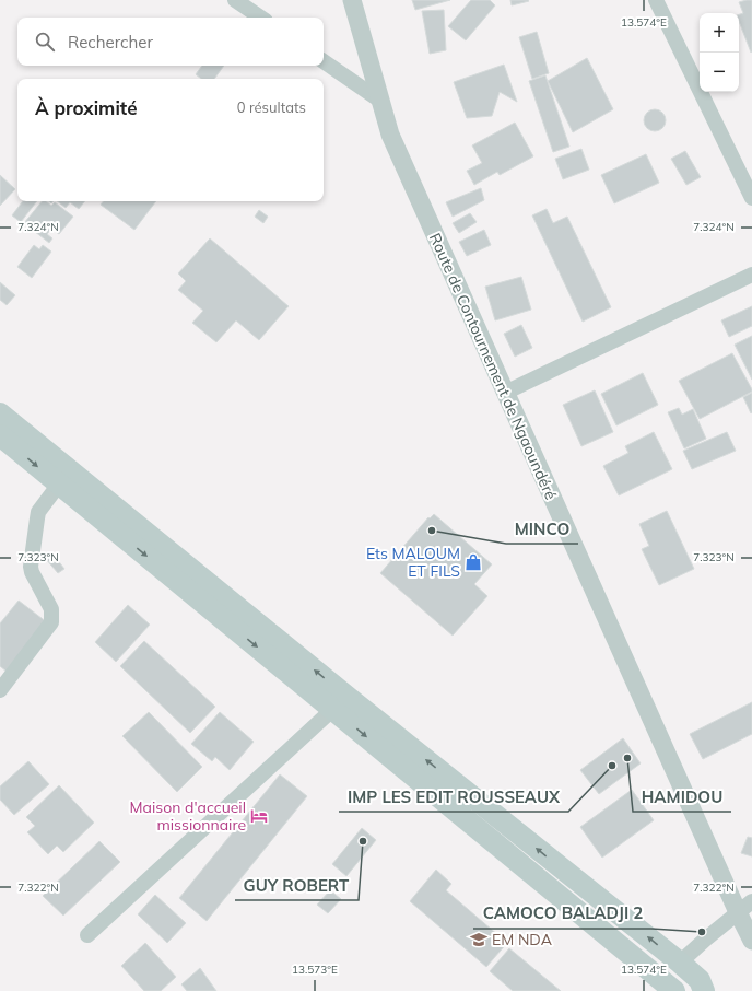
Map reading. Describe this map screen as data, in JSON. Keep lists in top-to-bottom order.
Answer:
{
  "streets": {
    "street": ["Route de Contournement de Ngaoundéré"]
  },
  "places": {
    "other": [
      "MINCO",
      "HAMIDOU",
      "IMP LES EDIT ROUSSEAUX",
      "GUY ROBERT",
      "CAMOCO BALADJI 2"
    ],
    "shop": ["Ets MALOUM ET FILS"],
    "hotel": ["Maison d'accueil missionnaire"],
    "school or university": ["EM NDA"]
  },
  "page": {
    "map_buttons": ["+", "−"],
    "search": "Rechercher",
    "heading": ["À proximité", "0 résultats"]
  },
  "coordinates": [
    "13.574°E",
    "7.324°N",
    "7.323°N",
    "7.322°N",
    "13.573°E"
  ]
}
